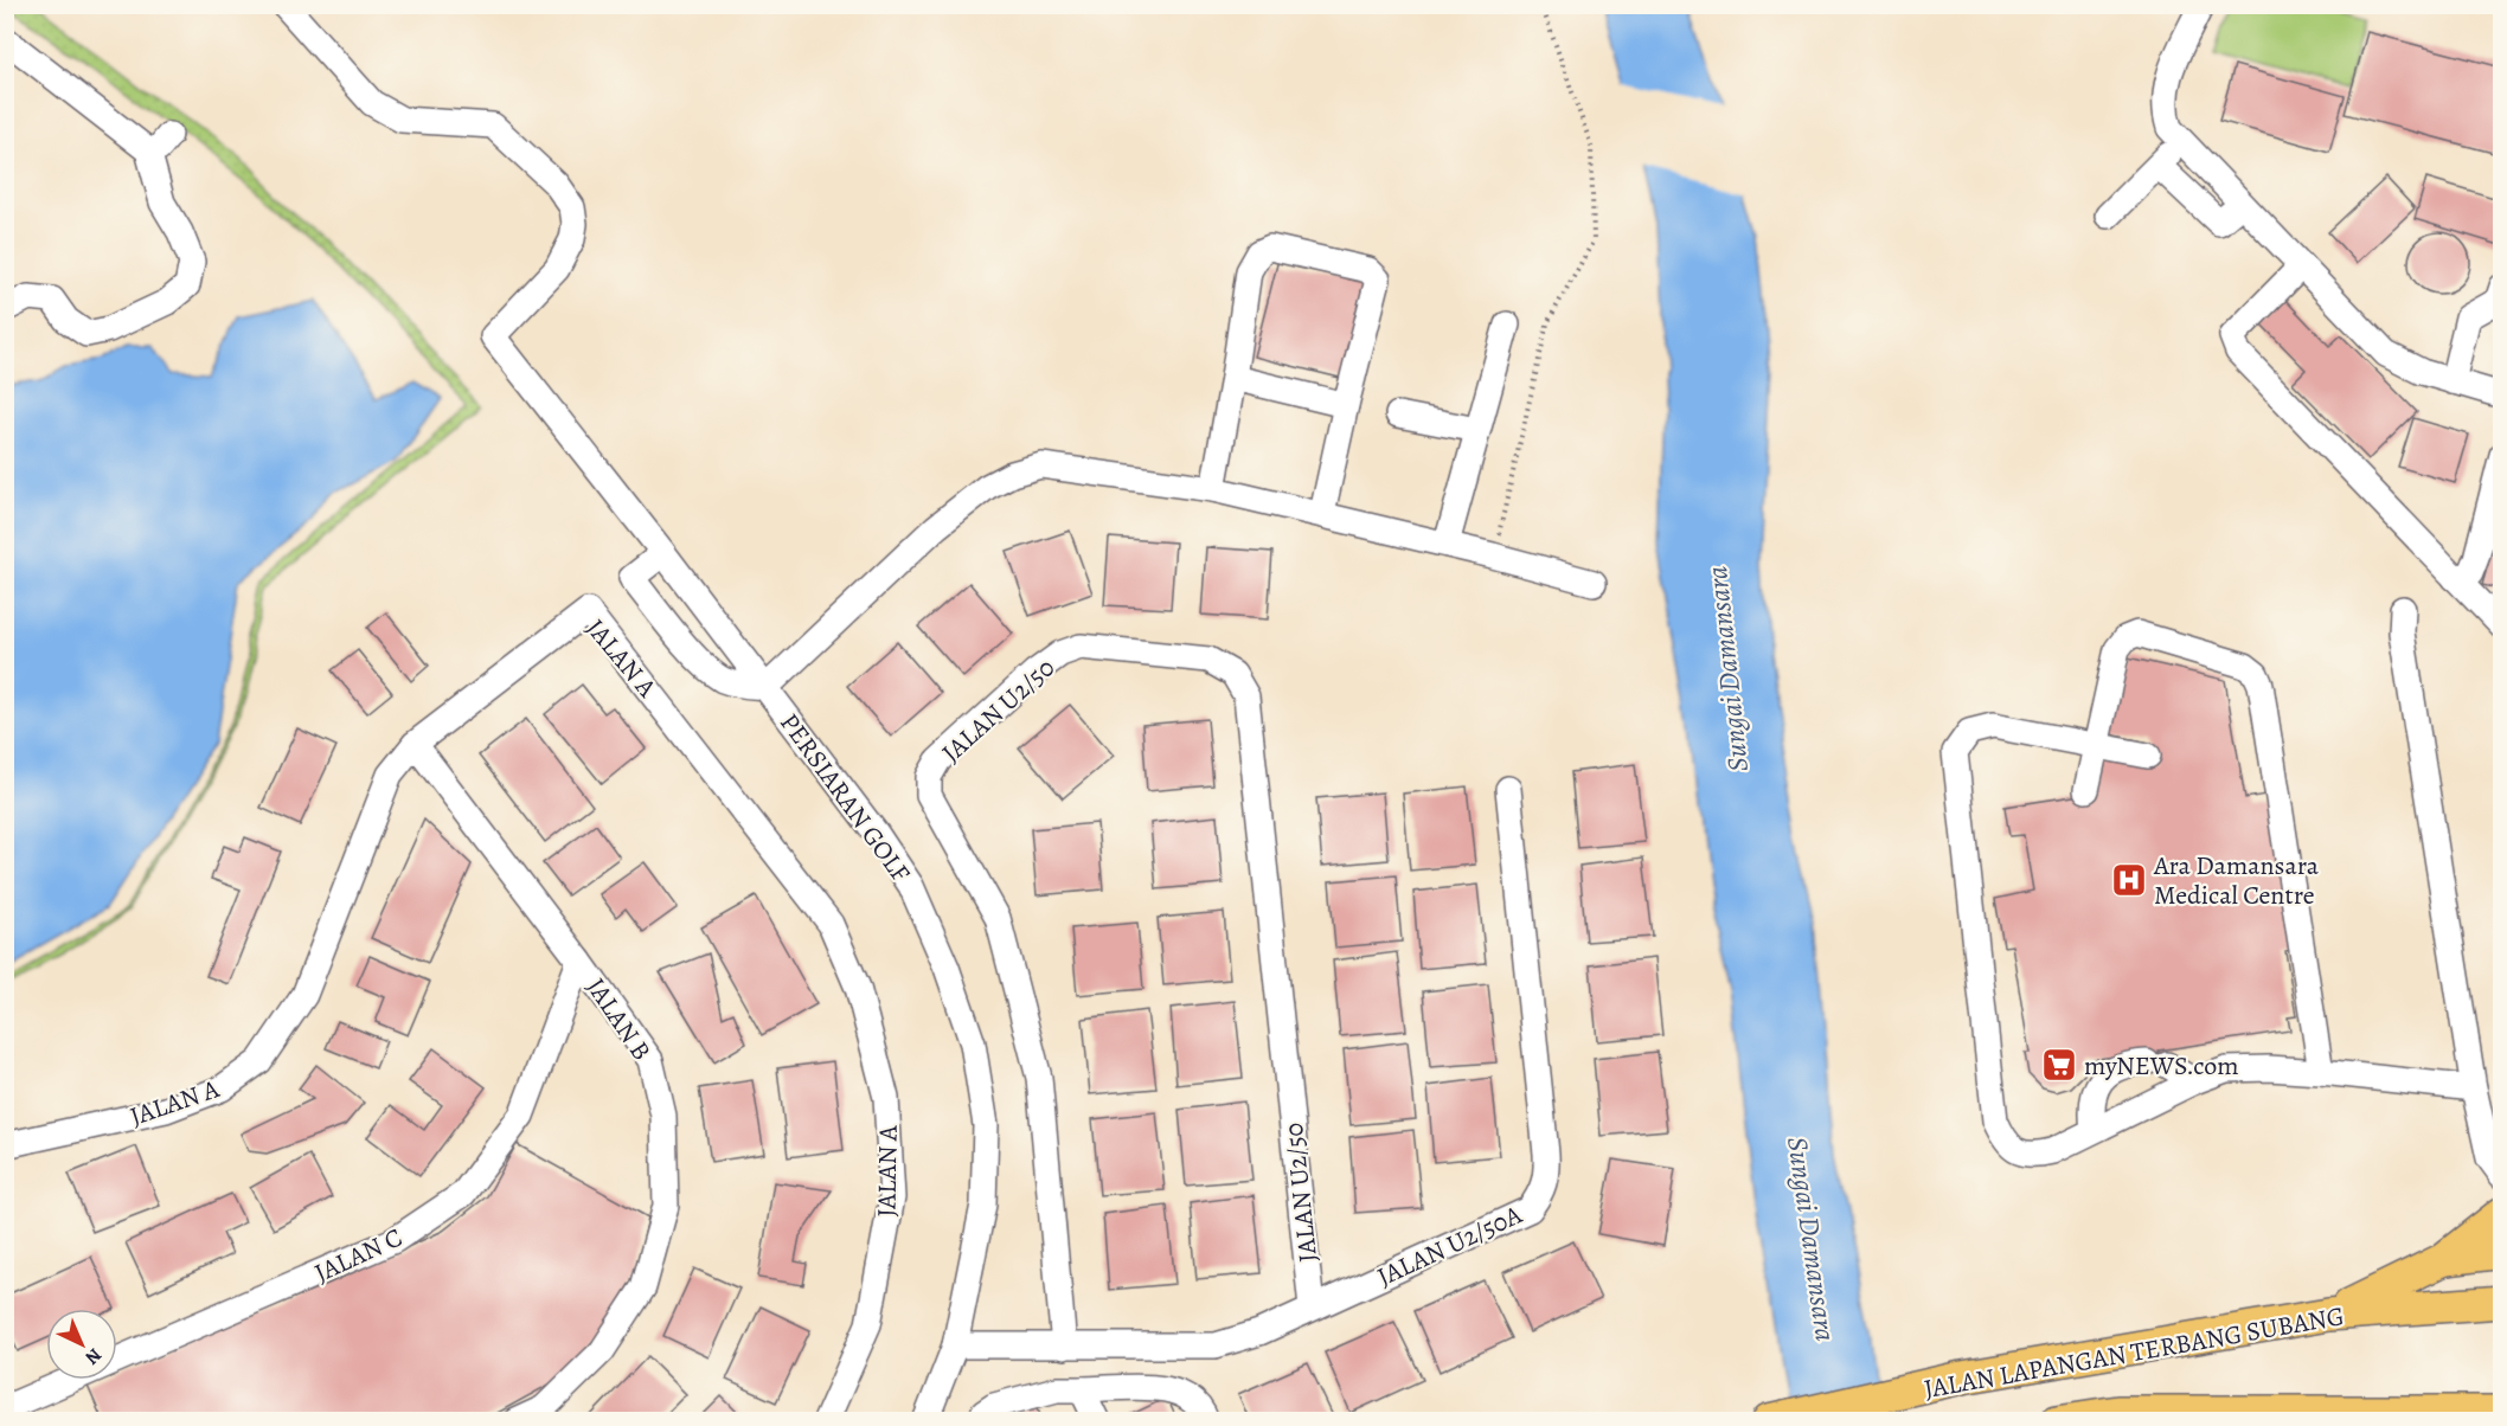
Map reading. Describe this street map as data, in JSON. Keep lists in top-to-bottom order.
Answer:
{
  "streets": {
    "main road": ["JALAN LAPANGAN TERBANG SUBANG"],
    "street": [
      "JALAN A",
      "JALAN U2/50",
      "PERSIARAN GOLF",
      "JALAN B",
      "JALAN U2/50A",
      "JALAN C"
    ]
  },
  "crossings": [
    ["JALAN A", "JALAN B"],
    ["JALAN U2/50", "JALAN U2/50A"],
    ["PERSIARAN GOLF", "JALAN U2/50A"],
    ["JALAN B", "JALAN C"]
  ],
  "water": ["Sungai Damansara"],
  "places": {
    "hospital": ["Ara Damansara Medical Centre"],
    "supermarket": ["myNEWS.com"]
  },
  "north": "bottom right"
}
